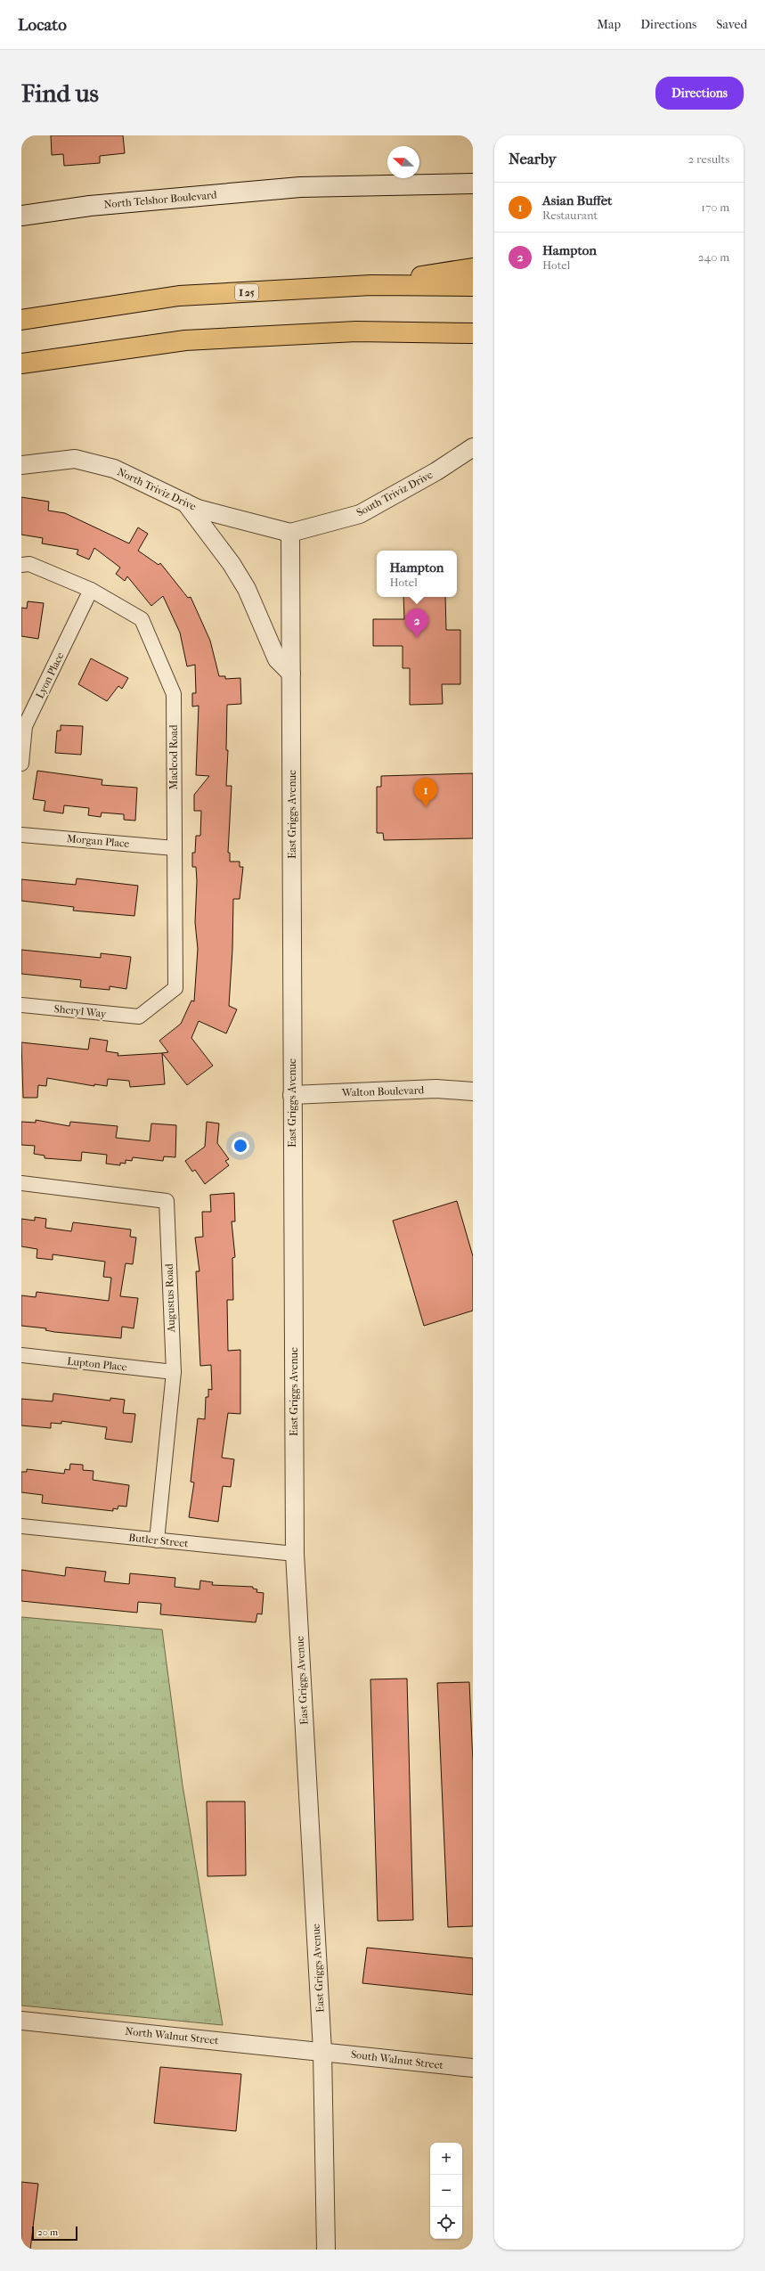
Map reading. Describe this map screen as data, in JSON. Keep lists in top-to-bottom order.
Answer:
{
  "streets": {
    "highway": ["I 25"],
    "main road": ["North Telshor Boulevard"],
    "street": [
      "North Triviz Drive",
      "South Triviz Drive",
      "Lyon Place",
      "Macleod Road",
      "East Griggs Avenue",
      "Morgan Place",
      "Sheryl Way",
      "Walton Boulevard",
      "Augustus Road",
      "Lupton Place",
      "Butler Street",
      "North Walnut Street",
      "South Walnut Street"
    ]
  },
  "crossings": [
    ["North Triviz Drive", "South Triviz Drive"],
    ["North Triviz Drive", "East Griggs Avenue"],
    ["South Triviz Drive", "East Griggs Avenue"],
    ["Lyon Place", "Macleod Road"],
    ["Macleod Road", "Morgan Place"],
    ["Macleod Road", "Sheryl Way"],
    ["East Griggs Avenue", "Walton Boulevard"],
    ["East Griggs Avenue", "Butler Street"],
    ["East Griggs Avenue", "North Walnut Street"],
    ["East Griggs Avenue", "South Walnut Street"],
    ["Augustus Road", "Lupton Place"],
    ["Augustus Road", "Butler Street"],
    ["North Walnut Street", "South Walnut Street"]
  ],
  "scale_bar": "20 m",
  "north": "left",
  "page": {
    "header": "Locato",
    "nav": ["Map", "Directions", "Saved"],
    "buttons": "Directions",
    "title": "Find us",
    "heading": ["Nearby", "2 results"],
    "list": [
      {
        "mark": "1",
        "name": "Asian Buffet",
        "note": "Restaurant",
        "value": "170 m"
      },
      {
        "mark": "2",
        "name": "Hampton",
        "note": "Hotel",
        "value": "240 m"
      }
    ],
    "popup": ["Hampton", "Hotel"],
    "pins": ["2", "1"],
    "map_buttons": ["+", "−"],
    "scale": "20 m"
  }
}
